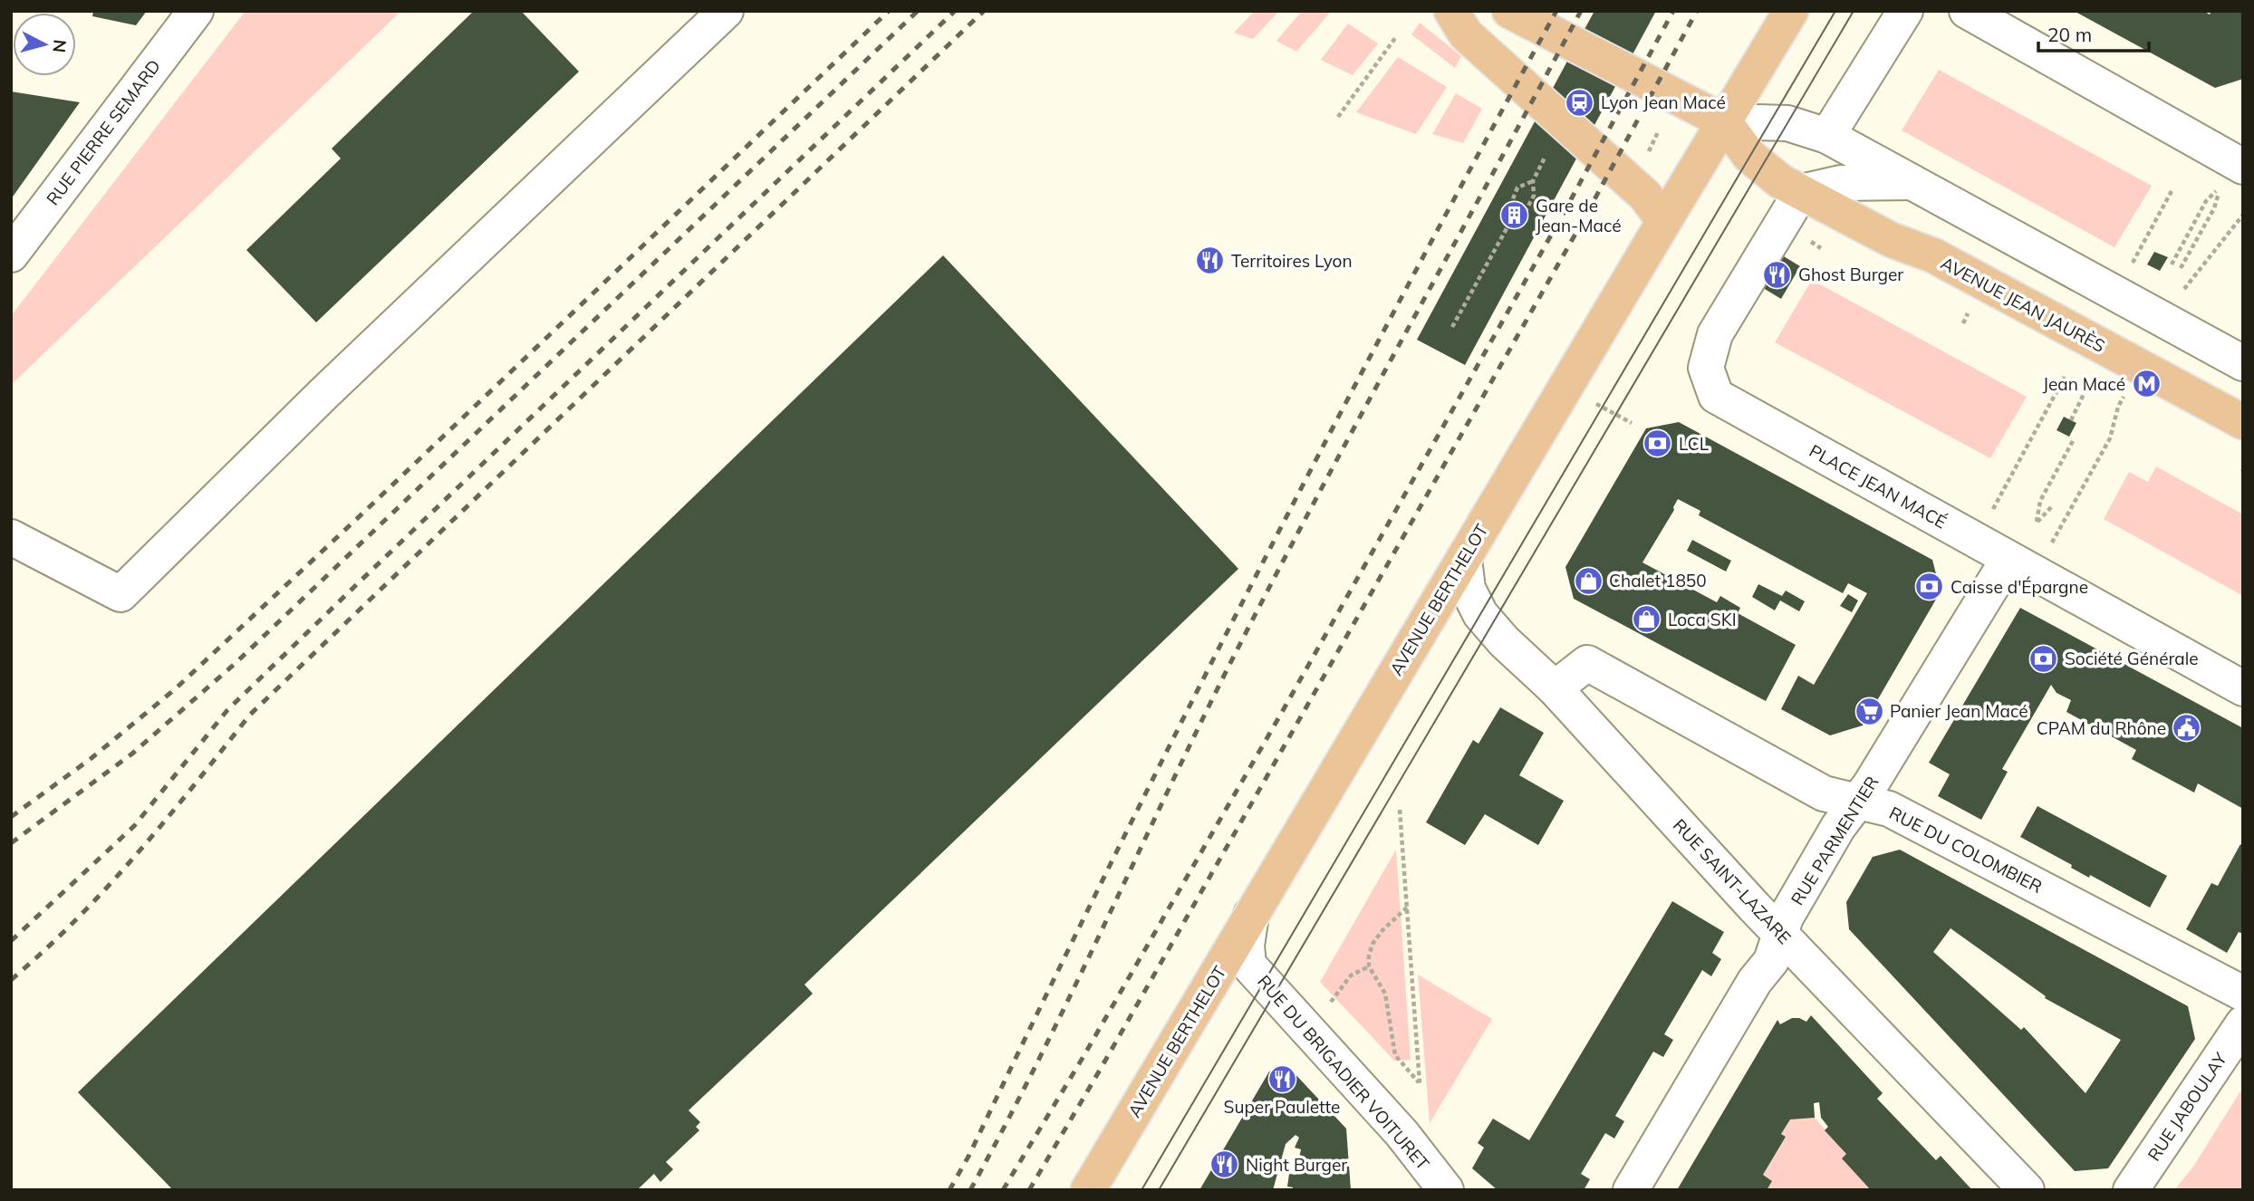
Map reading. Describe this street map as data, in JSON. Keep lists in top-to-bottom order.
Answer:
{
  "streets": {
    "main road": ["AVENUE JEAN JAURÈS", "AVENUE BERTHELOT"],
    "street": [
      "RUE PIERRE SEMARD",
      "PLACE JEAN MACÉ",
      "RUE PARMENTIER",
      "RUE DU COLOMBIER",
      "RUE SAINT-LAZARE",
      "RUE DU BRIGADIER VOITURET",
      "RUE JABOULAY"
    ]
  },
  "crossings": [
    ["AVENUE JEAN JAURÈS", "PLACE JEAN MACÉ"],
    ["AVENUE JEAN JAURÈS", "AVENUE BERTHELOT"],
    ["PLACE JEAN MACÉ", "RUE PARMENTIER"],
    ["AVENUE BERTHELOT", "RUE SAINT-LAZARE"],
    ["AVENUE BERTHELOT", "RUE DU BRIGADIER VOITURET"],
    ["RUE PARMENTIER", "RUE DU COLOMBIER"],
    ["RUE PARMENTIER", "RUE SAINT-LAZARE"],
    ["RUE DU COLOMBIER", "RUE SAINT-LAZARE"]
  ],
  "places": {
    "station": ["Lyon Jean Macé"],
    "building": ["Gare de Jean-Macé"],
    "restaurant": [
      "Territoires Lyon",
      "Ghost Burger",
      "Super Paulette",
      "Night Burger"
    ],
    "metro station": ["Jean Macé"],
    "bank": ["LCL", "Caisse d'Épargne", "Société Générale"],
    "shop": ["Chalet 1850", "Loca SKI"],
    "supermarket": ["Panier Jean Macé"],
    "public building": ["CPAM du Rhône"]
  },
  "scale_bar": "20 m",
  "north": "right"
}
